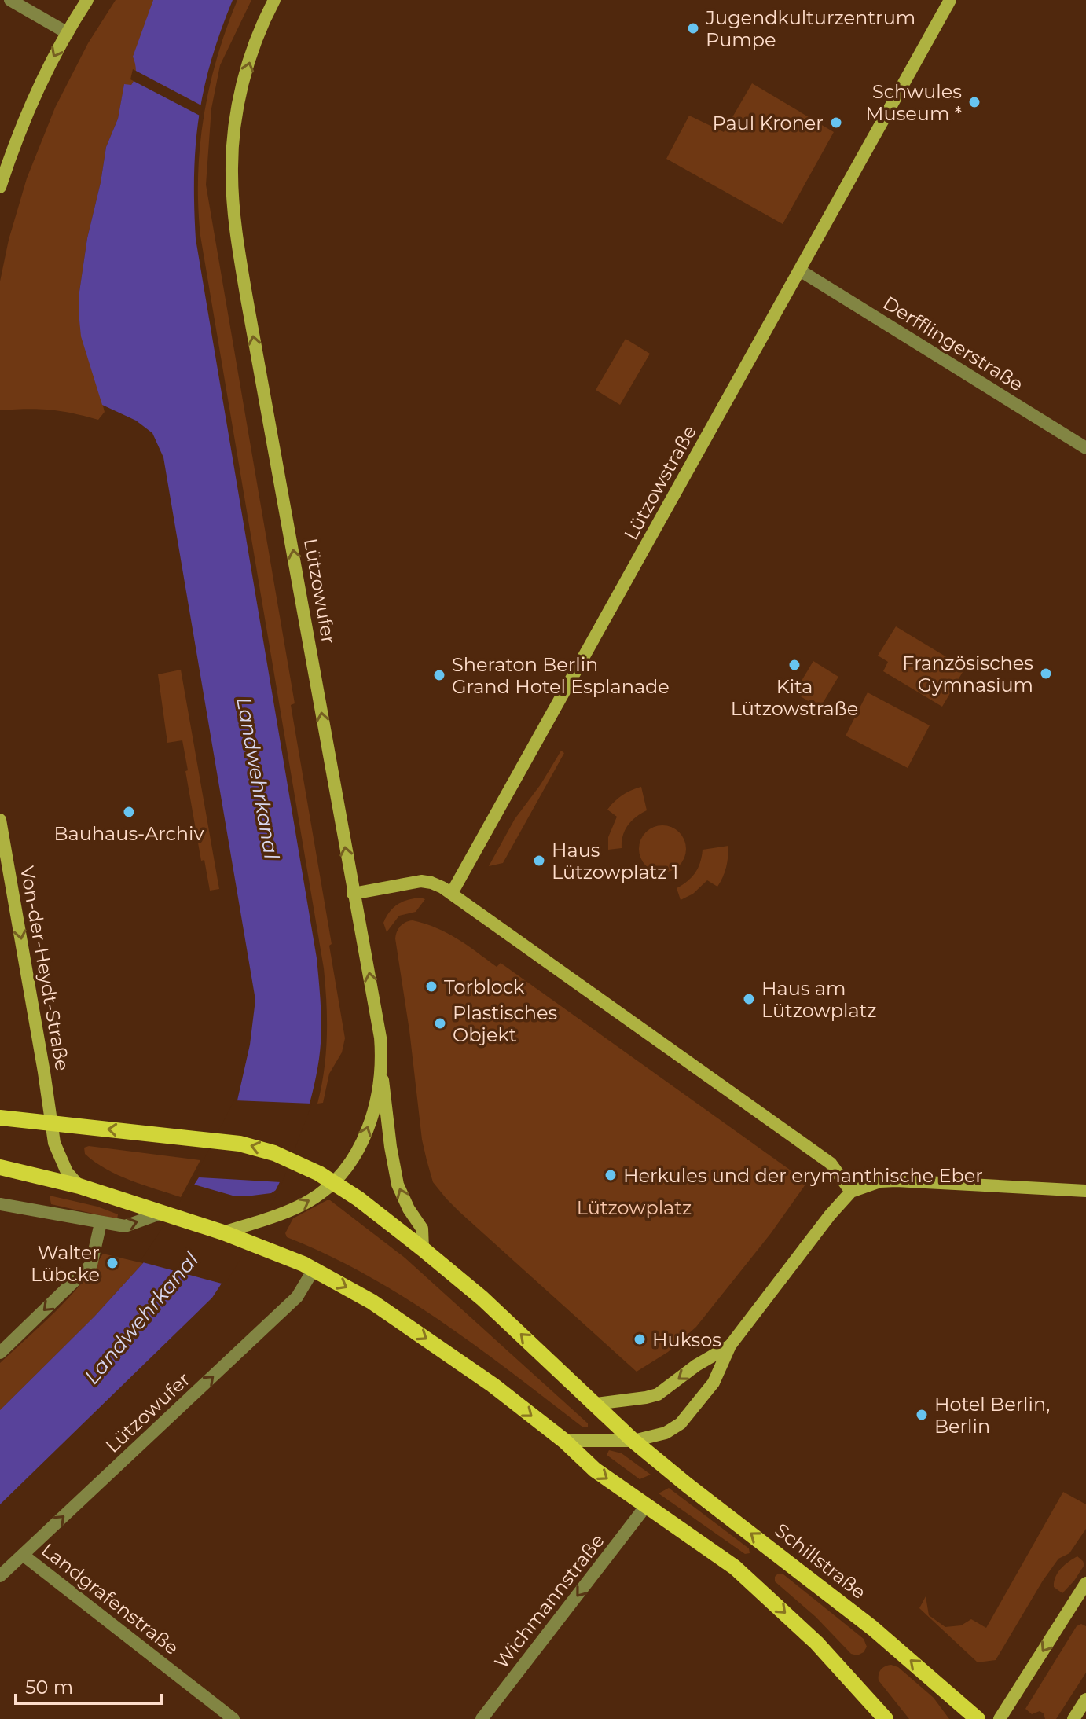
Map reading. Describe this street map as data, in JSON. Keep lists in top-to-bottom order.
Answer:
{
  "streets": {
    "main road": ["Schillstraße"],
    "street": [
      "Derfflingerstraße",
      "Lützowstraße",
      "Lützowufer",
      "Von-der-Heydt-Straße",
      "Landgrafenstraße",
      "Wichmannstraße"
    ]
  },
  "crossings": [
    ["Derfflingerstraße", "Lützowstraße"],
    ["Lützowufer", "Landgrafenstraße"]
  ],
  "one_way": ["Lützowufer", "Von-der-Heydt-Straße", "Wichmannstraße"],
  "water": ["Landwehrkanal"],
  "parks": ["Lützowplatz"],
  "places": [
    "Jugendkulturzentrum Pumpe",
    "Schwules Museum *",
    "Paul Kroner",
    "Kita Lützowstraße",
    "Französisches Gymnasium",
    "Sheraton Berlin Grand Hotel Esplanade",
    "Bauhaus-Archiv",
    "Haus Lützowplatz 1",
    "Torblock",
    "Haus am Lützowplatz",
    "Plastisches Objekt",
    "Herkules und der erymanthische Eber",
    "Walter Lübcke",
    "Huksos",
    "Hotel Berlin, Berlin"
  ],
  "scale_bar": "50 m"
}
